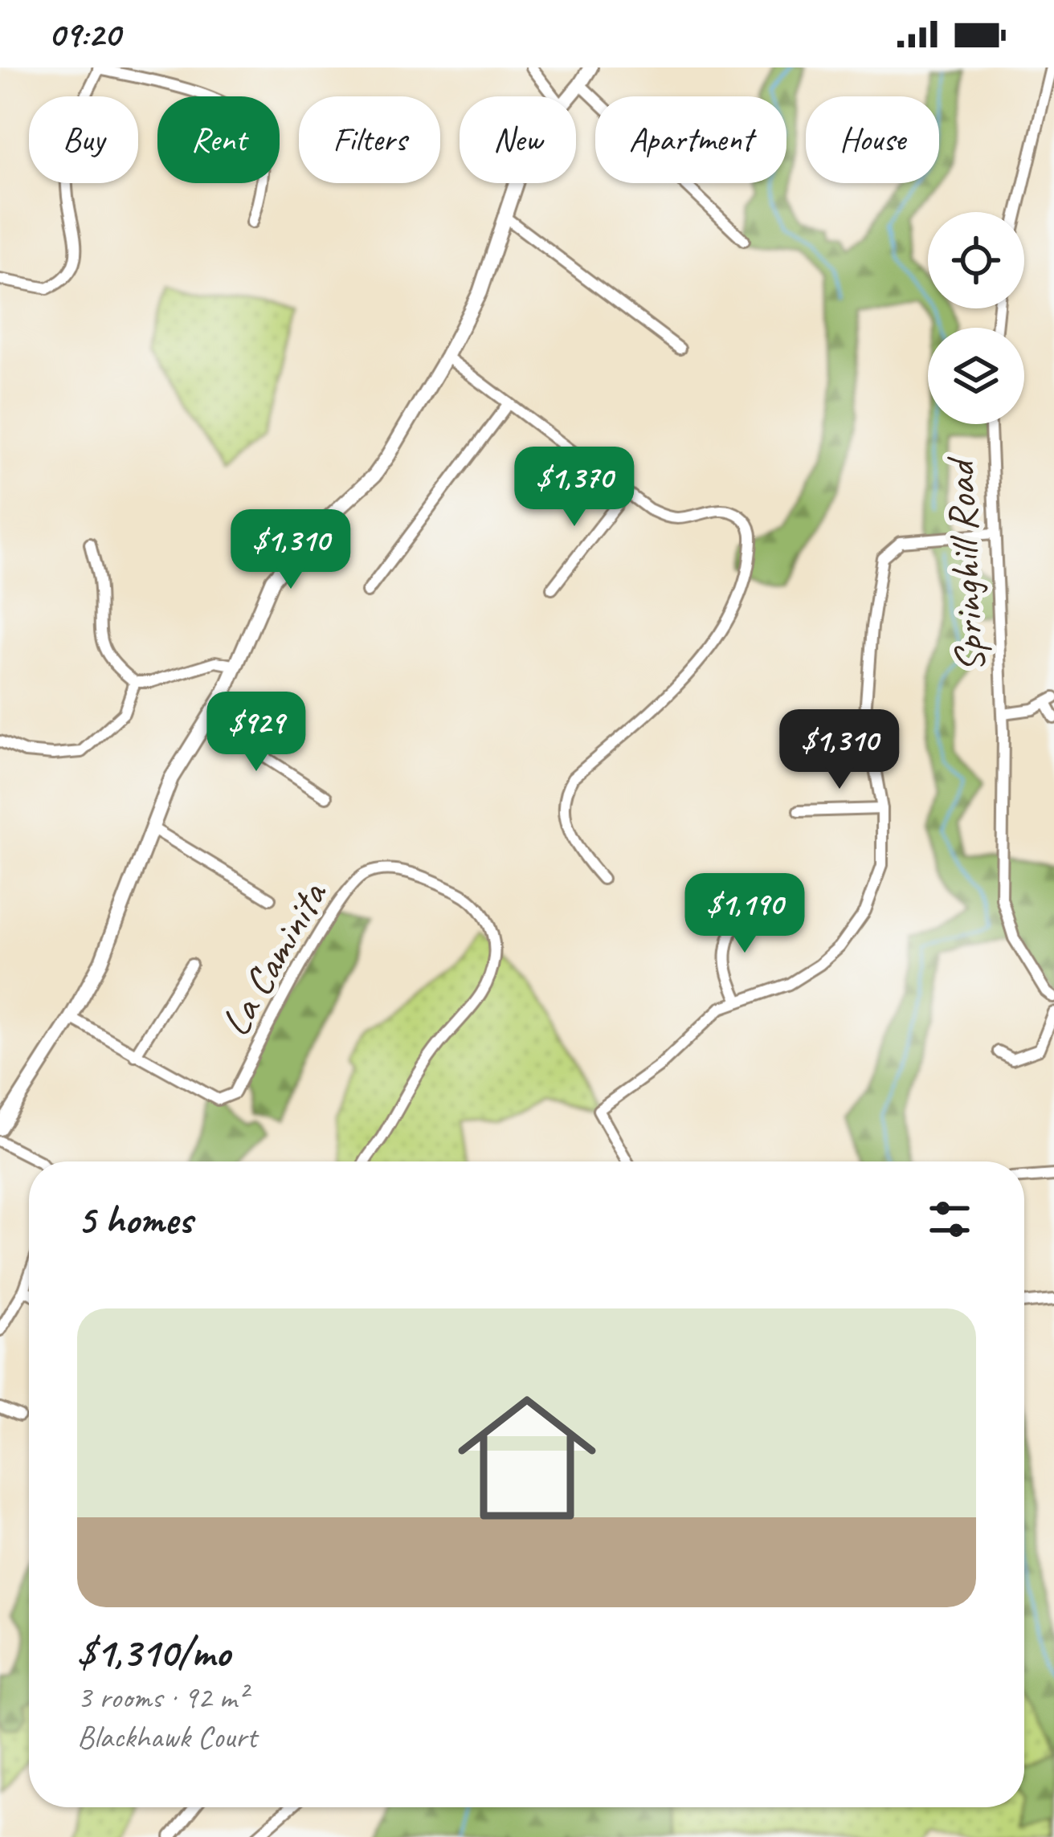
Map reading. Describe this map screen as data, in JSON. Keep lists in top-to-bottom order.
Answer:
{
  "streets": {
    "street": ["Springhill Road", "La Caminita"]
  },
  "page": {
    "status": "09:20",
    "chip": [
      "Buy",
      "Rent",
      "Filters",
      "New",
      "Apartment",
      "House"
    ],
    "price": [
      "$1,370",
      "$1,310",
      "$929",
      "$1,310",
      "$1,190"
    ],
    "heading": "5 homes",
    "list": [
      {
        "name": "$1,310/mo",
        "note": "3 rooms · 92 m² · Blackhawk Court"
      }
    ]
  }
}
